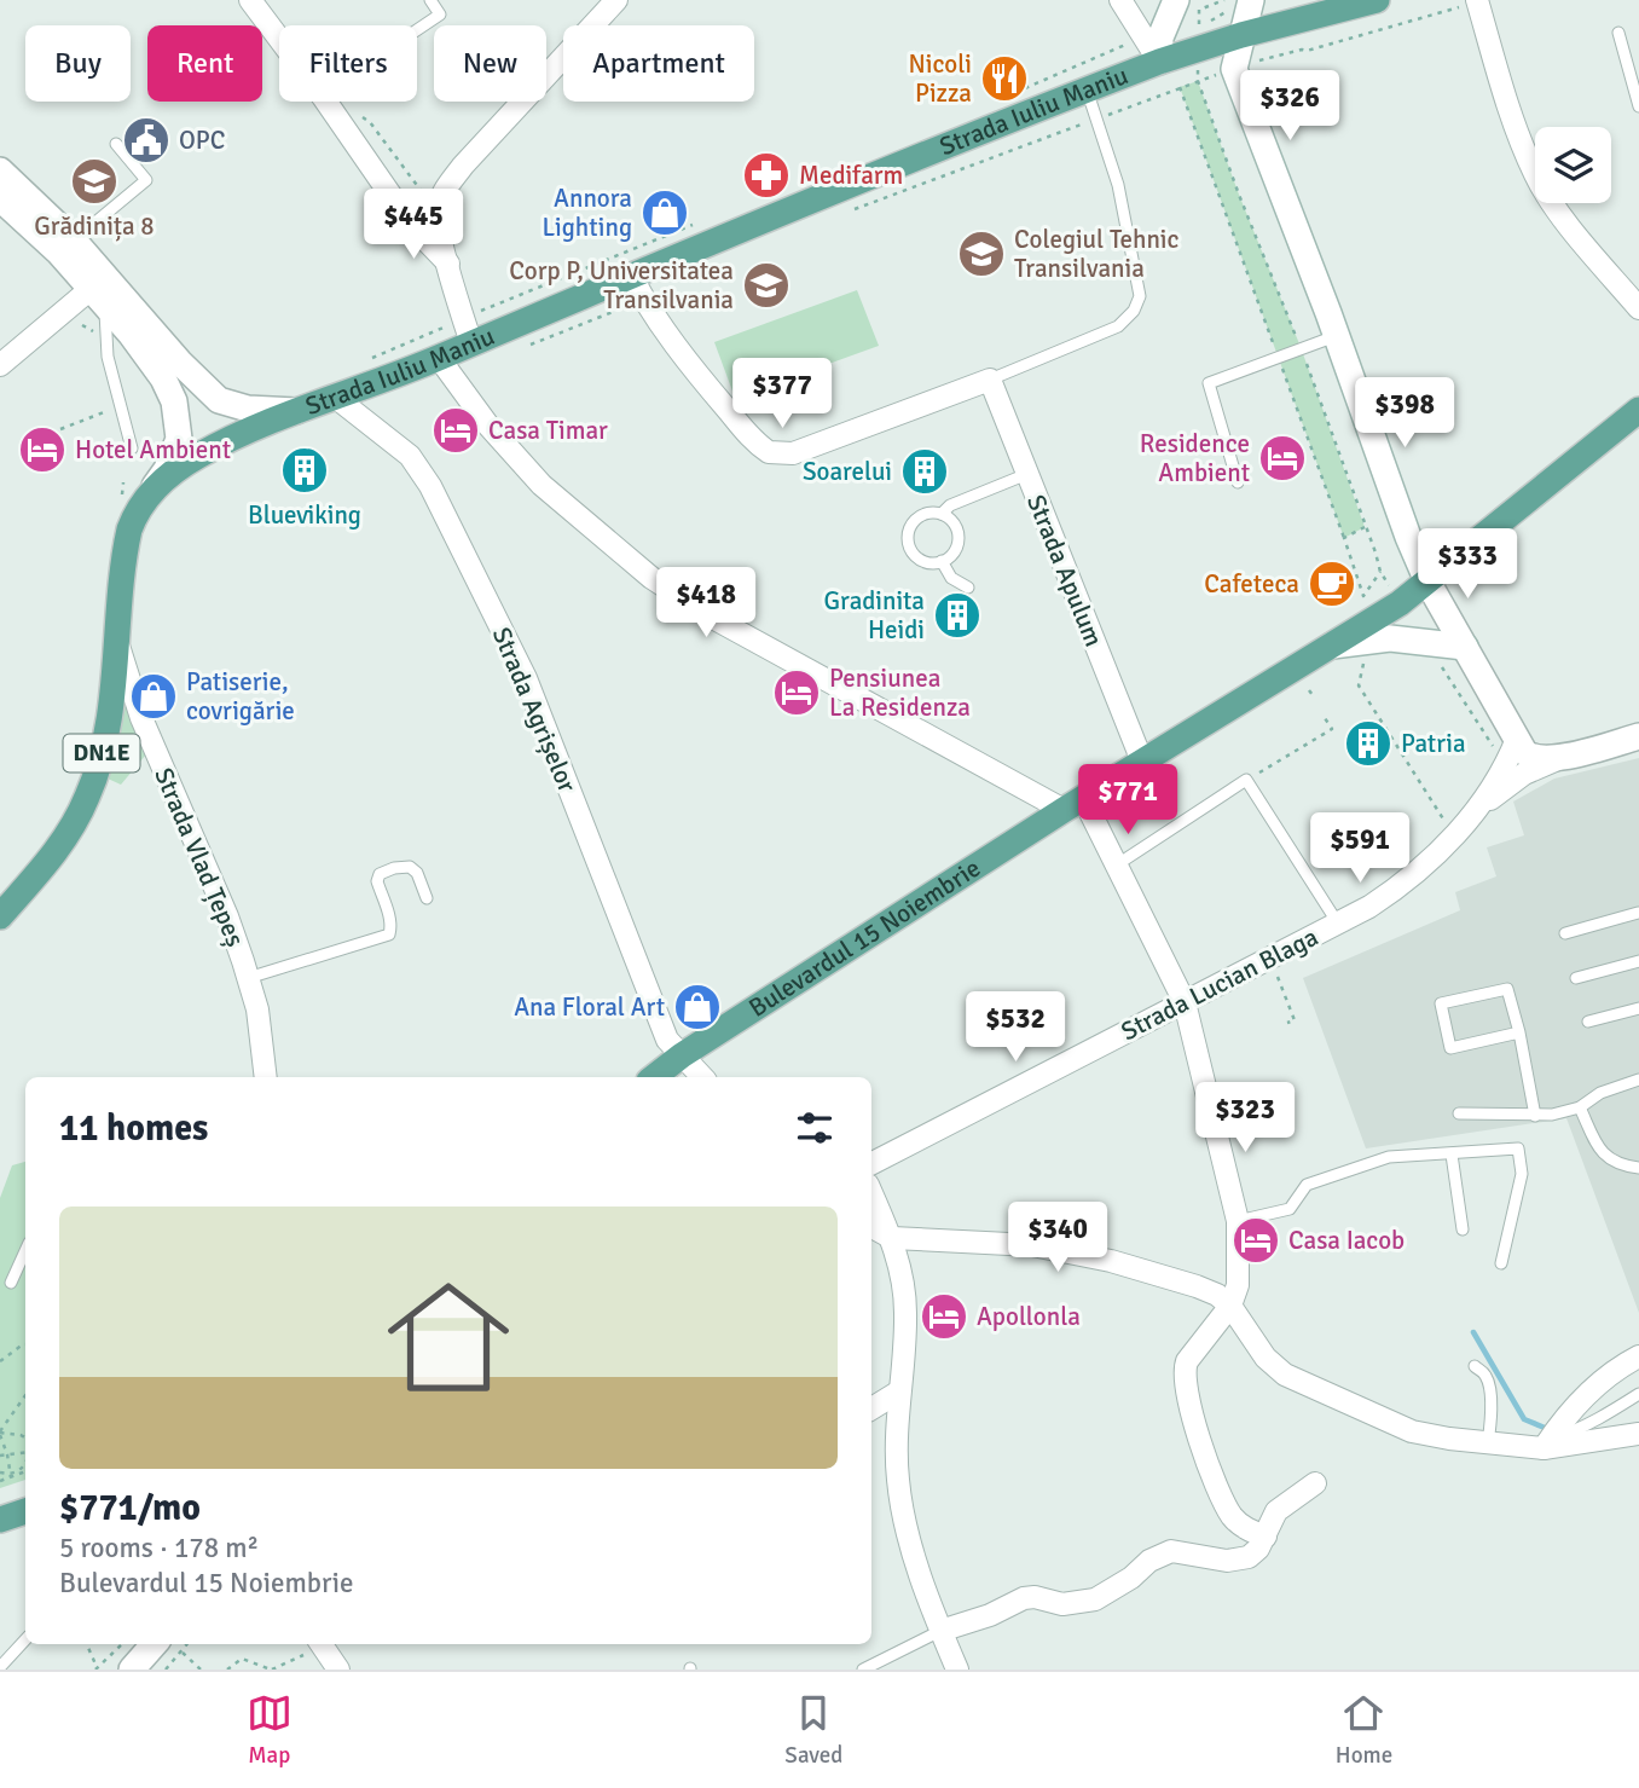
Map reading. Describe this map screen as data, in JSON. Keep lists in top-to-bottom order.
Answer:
{
  "streets": {
    "main road": ["Strada Iuliu Maniu", "DN1E", "Bulevardul 15 Noiembrie"],
    "street": [
      "Strada Apulum",
      "Strada Agrișelor",
      "Strada Vlad Țepeș",
      "Strada Lucian Blaga"
    ]
  },
  "crossings": [
    ["Strada Iuliu Maniu", "Strada Agrișelor"],
    ["Strada Iuliu Maniu", "Strada Vlad Țepeș"],
    ["Strada Apulum", "Bulevardul 15 Noiembrie"],
    ["Strada Agrișelor", "Bulevardul 15 Noiembrie"]
  ],
  "places": {
    "restaurant": ["Nicoli Pizza"],
    "public building": ["OPC"],
    "pharmacy": ["Medifarm"],
    "school or university": ["Grădinița 8", "Colegiul Tehnic Transilvania", "Corp P, Universitatea Transilvania"],
    "shop": ["Annora Lighting", "Patiserie, covrigărie", "Ana Floral Art"],
    "hotel": [
      "Casa Timar",
      "Hotel Ambient",
      "Residence Ambient",
      "Pensiunea La Residenza",
      "Casa Iacob",
      "Apollonla"
    ],
    "building": [
      "Blueviking",
      "Soarelui",
      "Gradinita Heidi",
      "Patria"
    ],
    "cafe": ["Cafeteca"]
  },
  "page": {
    "chip": [
      "Buy",
      "Rent",
      "Filters",
      "New",
      "Apartment"
    ],
    "price": [
      "$326",
      "$445",
      "$377",
      "$398",
      "$333",
      "$418",
      "$771",
      "$591",
      "$532",
      "$323",
      "$340"
    ],
    "heading": "11 homes",
    "list": [
      {
        "name": "$771/mo",
        "note": "5 rooms · 178 m² · Bulevardul 15 Noiembrie"
      }
    ],
    "tabs": ["Map", "Saved", "Home"]
  }
}
